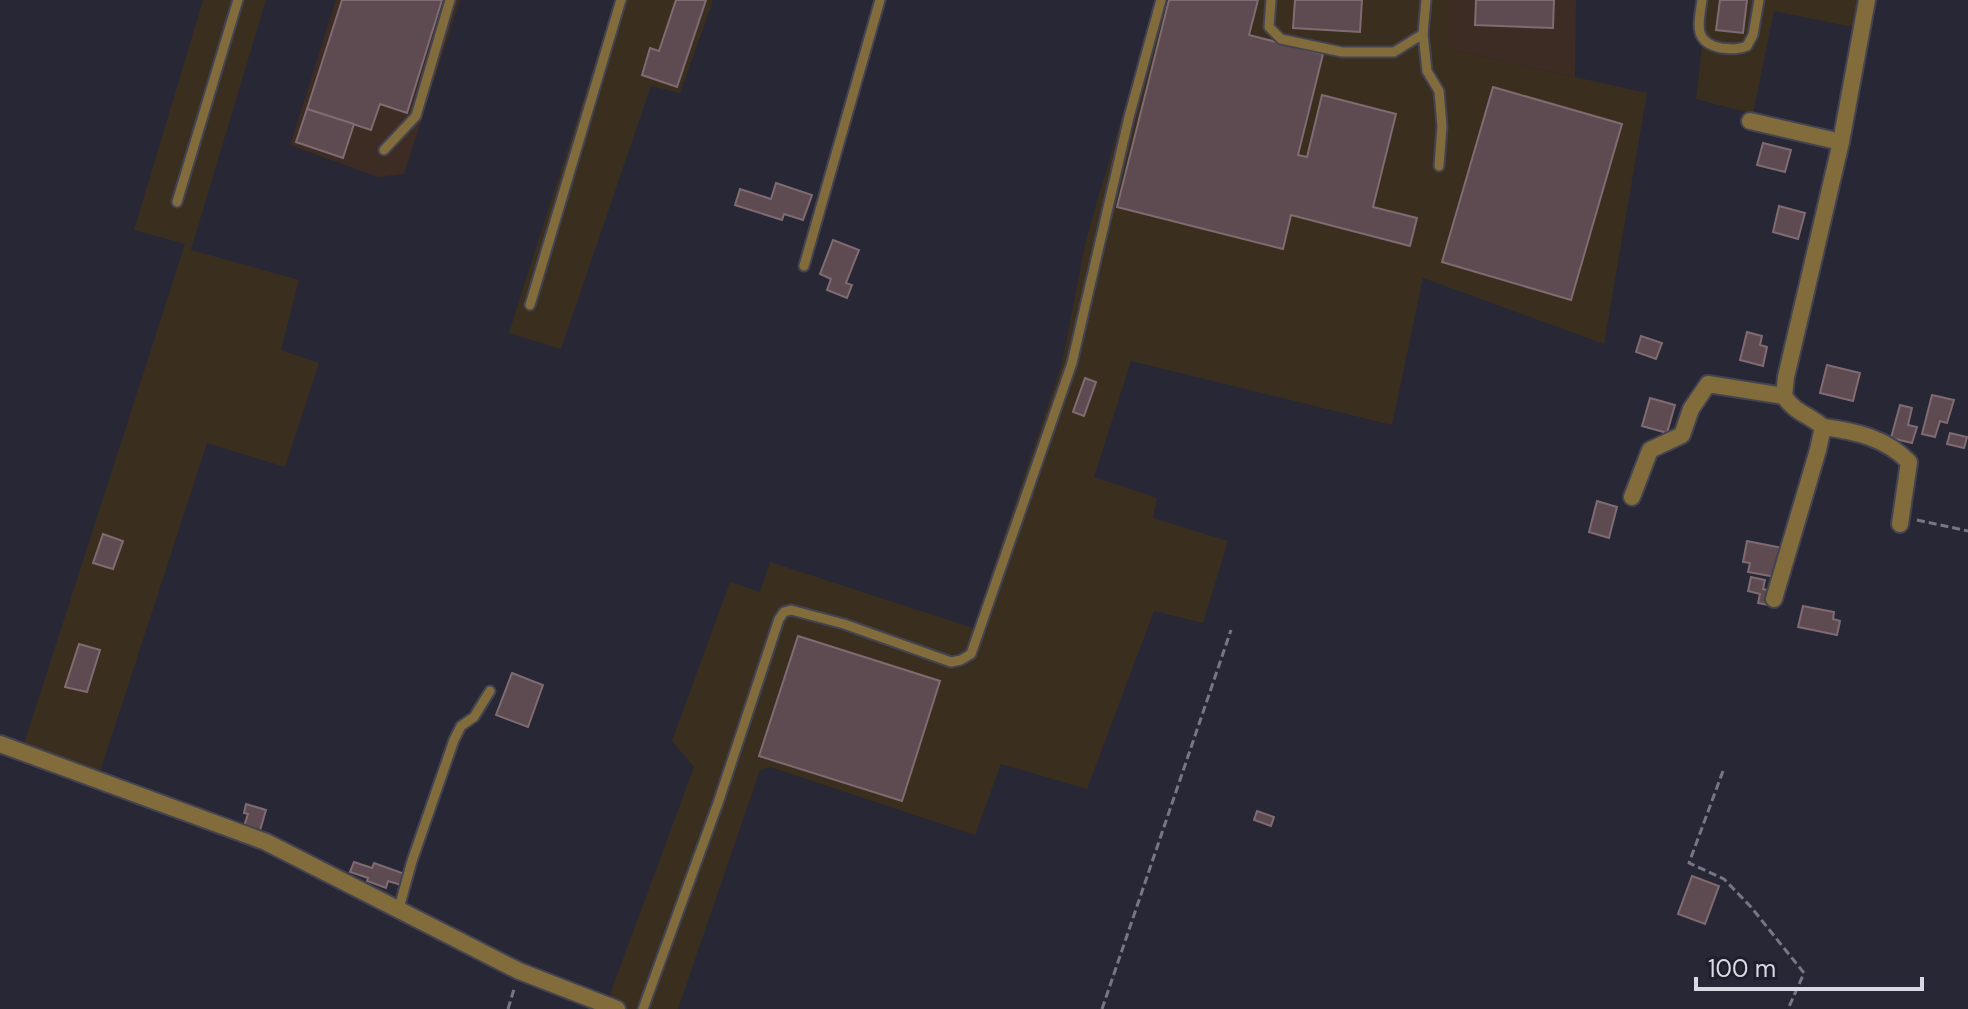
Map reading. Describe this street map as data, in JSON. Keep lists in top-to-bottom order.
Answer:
{
  "scale_bar": "100 m"
}
